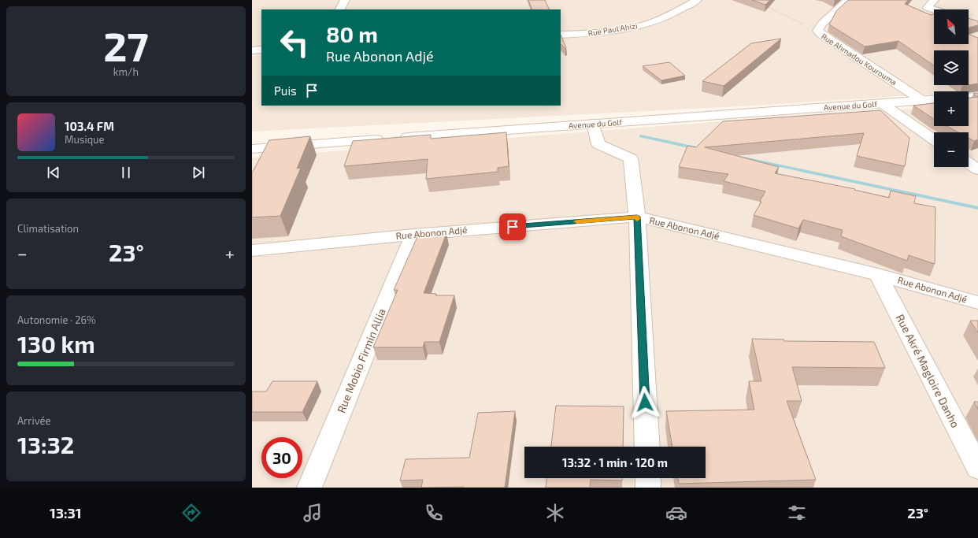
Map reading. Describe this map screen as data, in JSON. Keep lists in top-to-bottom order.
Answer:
{
  "streets": {
    "street": [
      "Rue Paul Ahizi",
      "Rue Ahmadou Kourouma",
      "Avenue du Golf",
      "Rue Abonon Adjé",
      "Rue Mobio Firmin Allia",
      "Rue Akré Magloire Danho"
    ]
  },
  "crossings": [
    ["Rue Ahmadou Kourouma", "Avenue du Golf"],
    ["Rue Abonon Adjé", "Rue Mobio Firmin Allia"],
    ["Rue Abonon Adjé", "Rue Akré Magloire Danho"]
  ],
  "north": "top left",
  "page": {
    "tile": [
      ["27", "km/h"],
      "Climatisation",
      ["Autonomie · 26%", "130 km"],
      ["Arrivée", "13:32"]
    ],
    "map_buttons": ["+", "−"],
    "turn": ["80 m", "Rue Abonon Adjé"],
    "then": "Puis",
    "song": ["103.4 FM", "Musique"],
    "heat": ["−", "23°", "+"],
    "limit": "30",
    "trip": "13:32 · 1 min · 120 m",
    "tabs": ["13:31", "23°"]
  }
}
